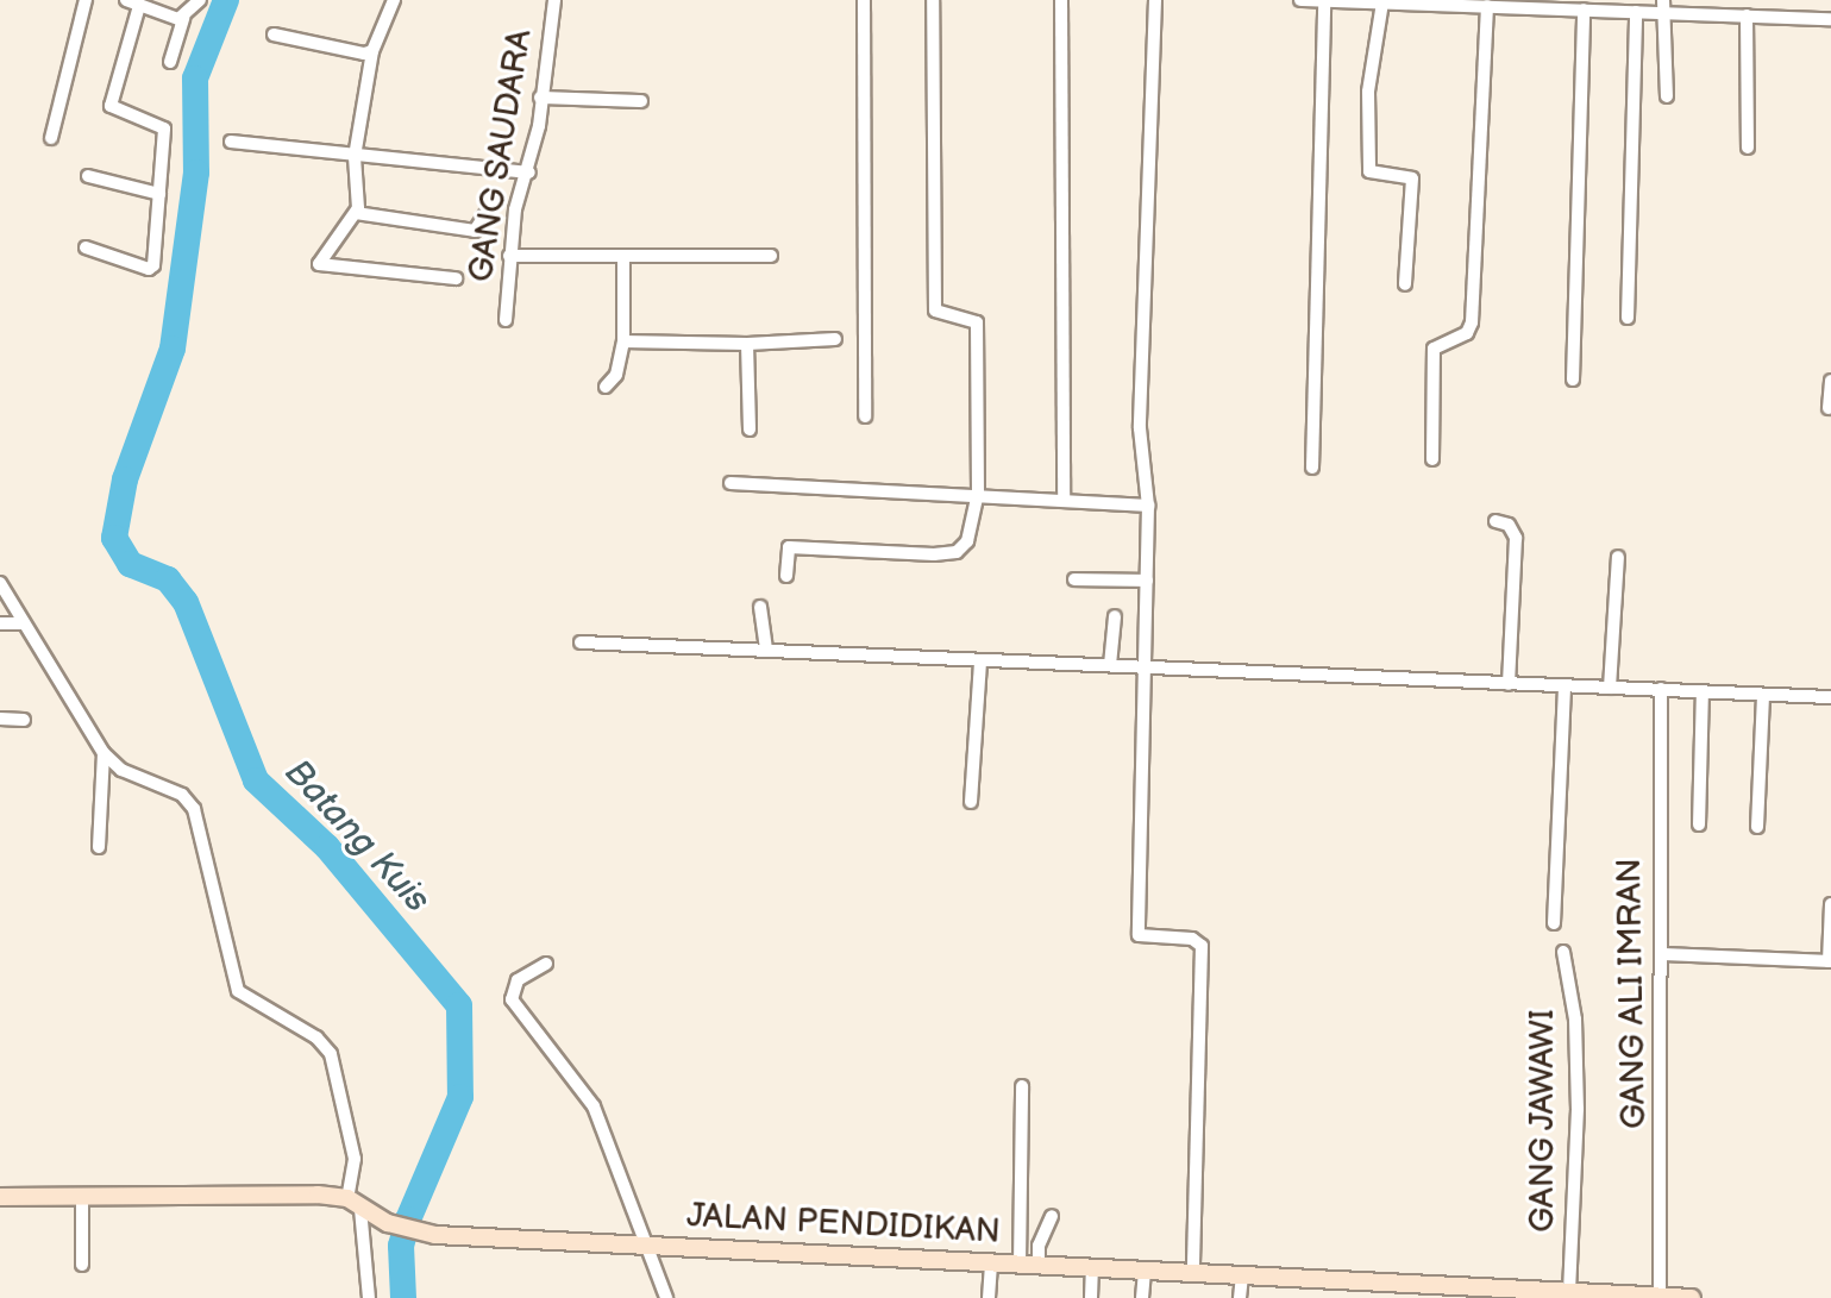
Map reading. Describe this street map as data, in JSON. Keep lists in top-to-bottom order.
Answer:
{
  "streets": {
    "main road": ["JALAN PENDIDIKAN"],
    "street": ["GANG SAUDARA", "GANG ALI IMRAN", "GANG JAWAWI"]
  },
  "crossings": [
    ["GANG ALI IMRAN", "JALAN PENDIDIKAN"],
    ["GANG JAWAWI", "JALAN PENDIDIKAN"]
  ],
  "water": ["Batang Kuis"]
}
